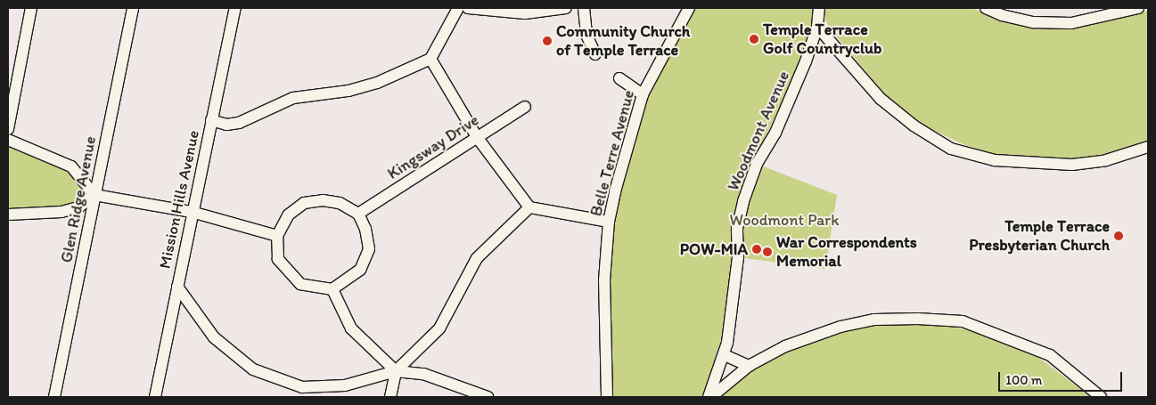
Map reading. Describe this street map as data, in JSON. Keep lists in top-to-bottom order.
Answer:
{
  "streets": {
    "street": [
      "Woodmont Avenue",
      "Kingsway Drive",
      "Belle Terre Avenue",
      "Glen Ridge Avenue",
      "Mission Hills Avenue"
    ]
  },
  "parks": ["Woodmont Park"],
  "places": [
    "Temple Terrace Golf Countryclub",
    "Community Church of Temple Terrace",
    "Temple Terrace Presbyterian Church",
    "POW-MIA",
    "War Correspondents Memorial"
  ],
  "scale_bar": "100 m"
}
